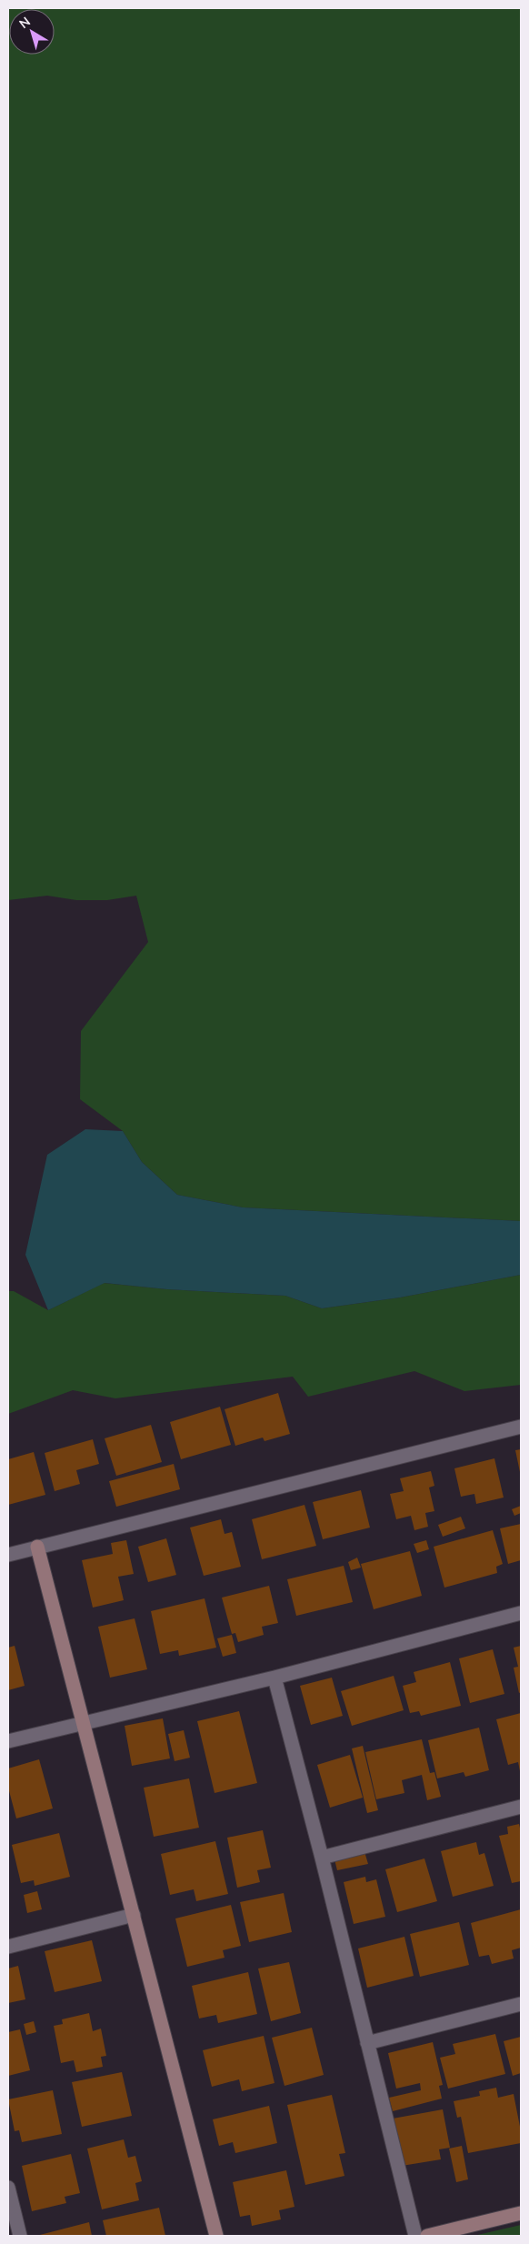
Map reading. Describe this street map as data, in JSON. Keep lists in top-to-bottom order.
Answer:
{
  "north": "top left"
}
